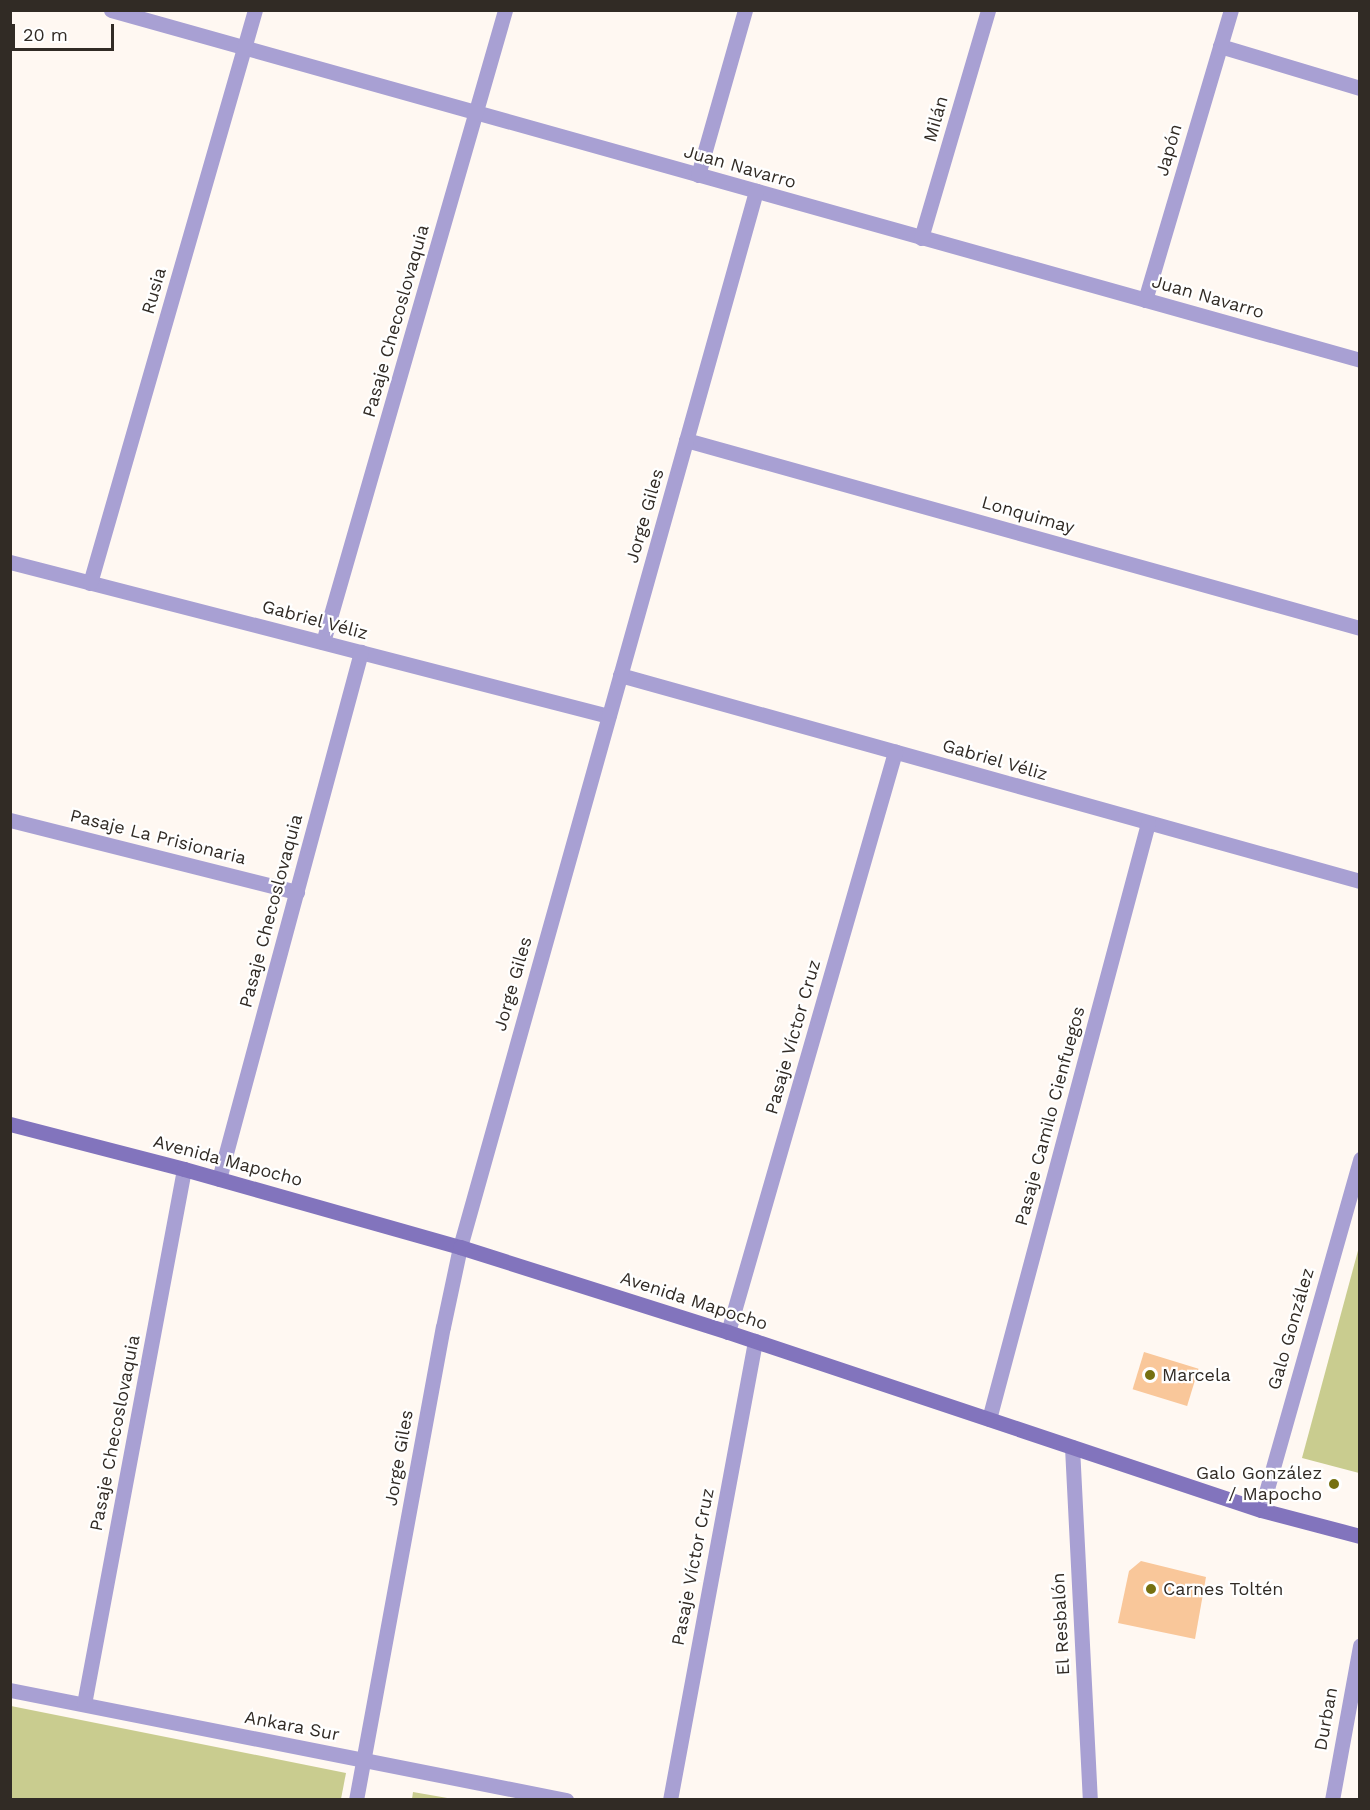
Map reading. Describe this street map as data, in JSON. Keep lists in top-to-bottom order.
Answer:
{
  "streets": {
    "main road": ["Avenida Mapocho"],
    "street": [
      "Milán",
      "Japón",
      "Juan Navarro",
      "Rusia",
      "Pasaje Checoslovaquia",
      "Lonquimay",
      "Jorge Giles",
      "Gabriel Véliz",
      "Pasaje La Prisionaria",
      "Pasaje Víctor Cruz",
      "Pasaje Camilo Cienfuegos",
      "Galo González",
      "El Resbalón",
      "Durban",
      "Ankara Sur"
    ]
  },
  "crossings": [
    ["Milán", "Juan Navarro"],
    ["Japón", "Juan Navarro"],
    ["Juan Navarro", "Rusia"],
    ["Juan Navarro", "Pasaje Checoslovaquia"],
    ["Juan Navarro", "Jorge Giles"],
    ["Rusia", "Gabriel Véliz"],
    ["Pasaje Checoslovaquia", "Gabriel Véliz"],
    ["Pasaje Checoslovaquia", "Pasaje La Prisionaria"],
    ["Pasaje Checoslovaquia", "Avenida Mapocho"],
    ["Pasaje Checoslovaquia", "Ankara Sur"],
    ["Lonquimay", "Jorge Giles"],
    ["Jorge Giles", "Gabriel Véliz"],
    ["Jorge Giles", "Avenida Mapocho"],
    ["Jorge Giles", "Ankara Sur"],
    ["Gabriel Véliz", "Pasaje Víctor Cruz"],
    ["Gabriel Véliz", "Pasaje Camilo Cienfuegos"],
    ["Pasaje Víctor Cruz", "Avenida Mapocho"],
    ["Pasaje Camilo Cienfuegos", "Avenida Mapocho"],
    ["Avenida Mapocho", "Galo González"],
    ["Avenida Mapocho", "El Resbalón"]
  ],
  "places": ["Marcela", "Galo González / Mapocho", "Carnes Toltén"],
  "scale_bar": "20 m"
}
